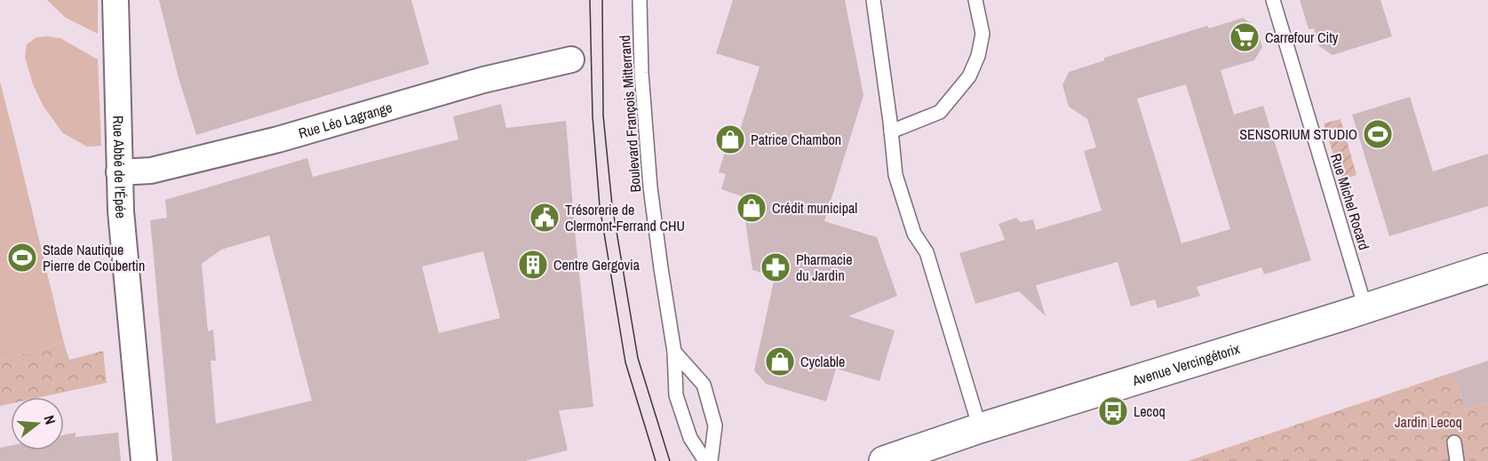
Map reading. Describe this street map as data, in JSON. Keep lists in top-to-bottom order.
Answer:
{
  "streets": {
    "street": ["Rue Léo Lagrange", "Rue Abbé de l'Épée", "Avenue Vercingétorix"],
    "lane": ["Boulevard François Mitterrand", "Rue Michel Rocard"]
  },
  "crossings": [
    ["Rue Léo Lagrange", "Rue Abbé de l'Épée"],
    ["Rue Michel Rocard", "Avenue Vercingétorix"]
  ],
  "parks": ["Jardin Lecoq"],
  "places": {
    "supermarket": ["Carrefour City"],
    "sports": ["SENSORIUM STUDIO", "Stade Nautique Pierre de Coubertin"],
    "shop": ["Patrice Chambon", "Crédit municipal", "Cyclable"],
    "public building": ["Trésorerie de Clermont-Ferrand CHU"],
    "building": ["Centre Gergovia"],
    "pharmacy": ["Pharmacie du Jardin"],
    "bus stop": ["Lecoq"]
  },
  "north": "right"
}
